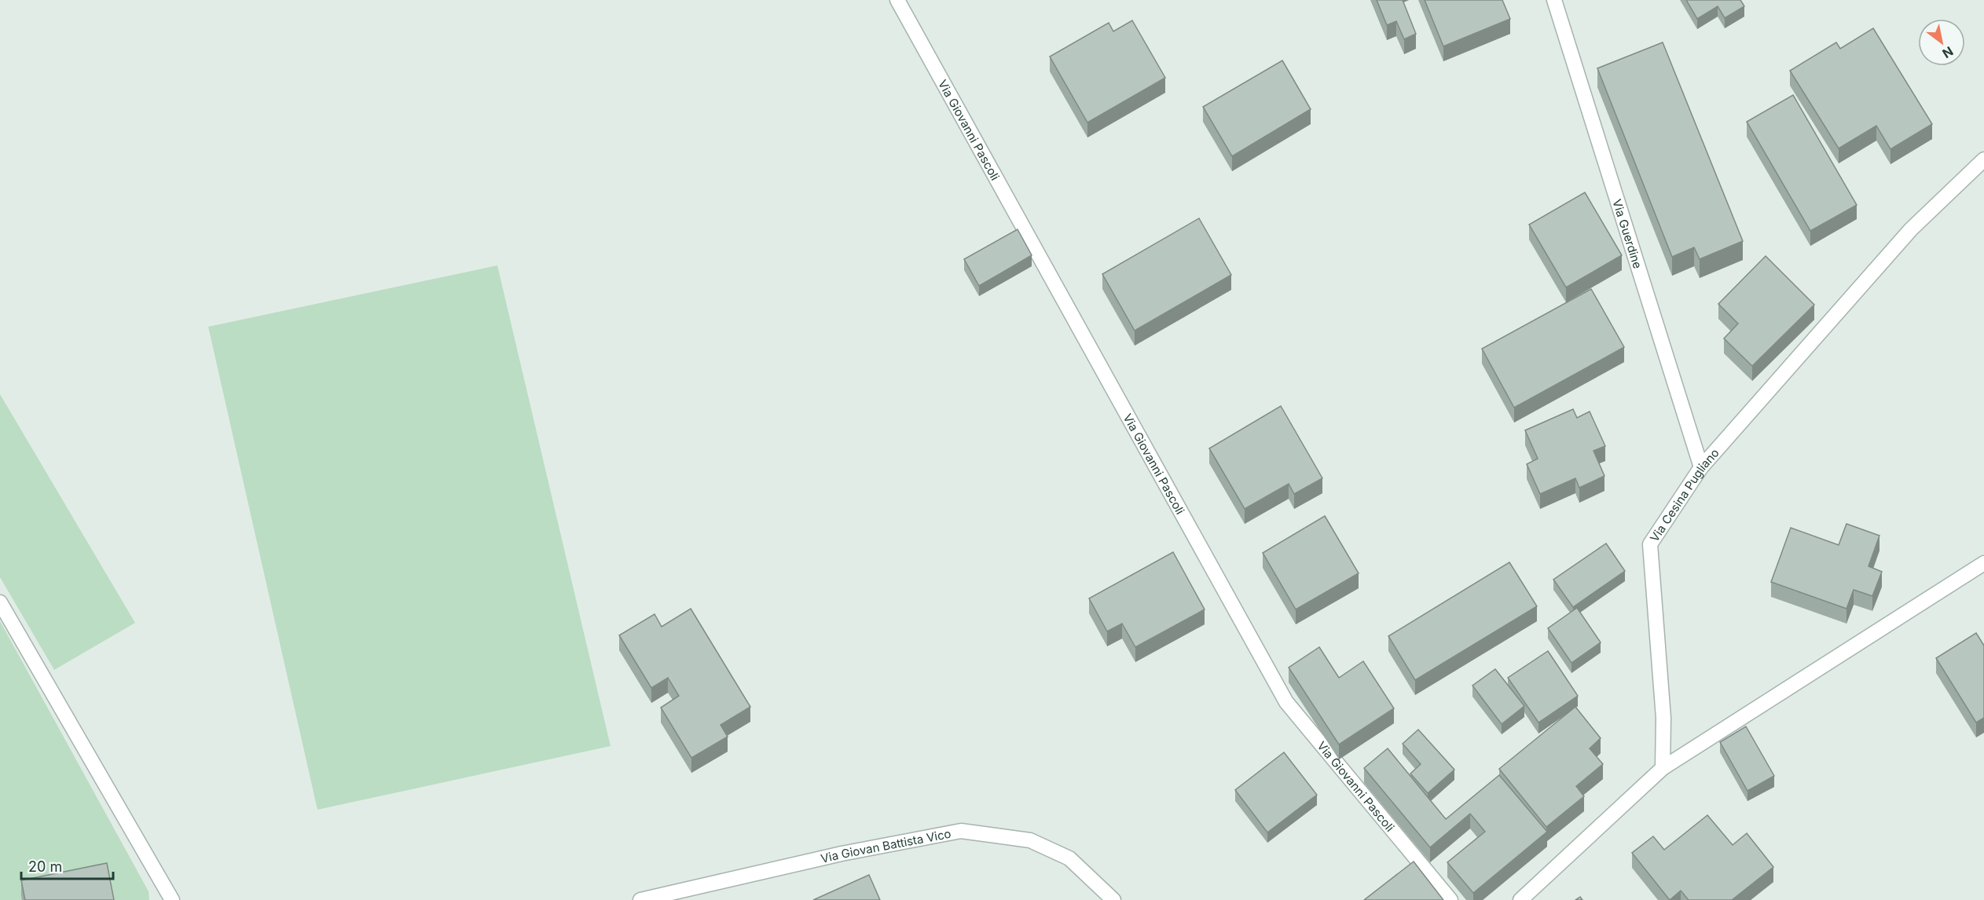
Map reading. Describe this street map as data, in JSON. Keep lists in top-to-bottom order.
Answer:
{
  "streets": {
    "street": [
      "Via Giovanni Pascoli",
      "Via Guerdine",
      "Via Cesina Pugliano",
      "Via Giovan Battista Vico"
    ]
  },
  "crossings": [
    ["Via Guerdine", "Via Cesina Pugliano"]
  ],
  "scale_bar": "20 m",
  "north": "bottom right"
}
